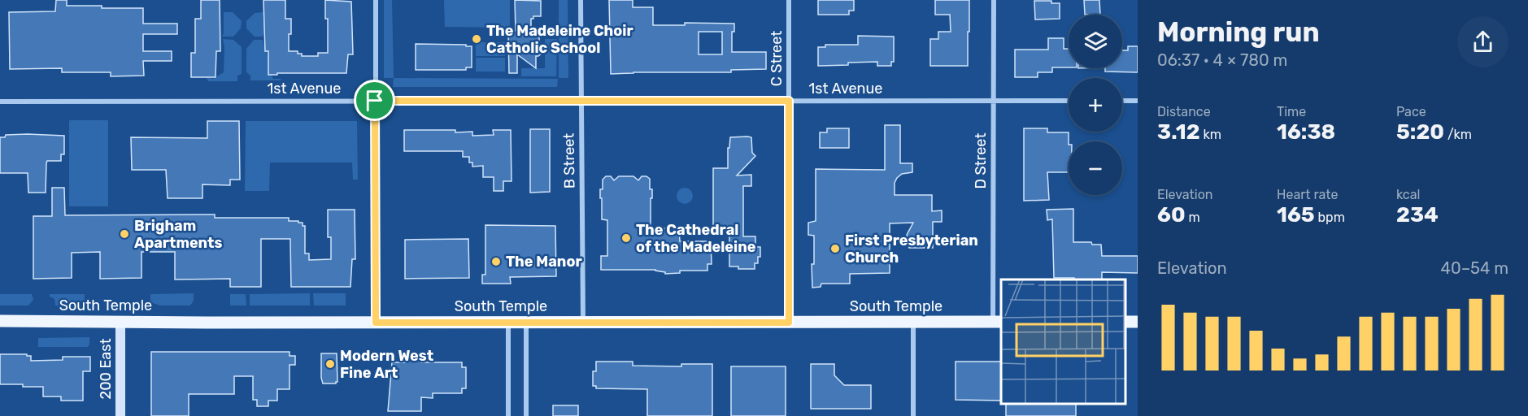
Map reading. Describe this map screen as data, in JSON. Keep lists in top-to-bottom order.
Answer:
{
  "streets": {
    "main road": ["South Temple"],
    "street": [
      "C Street",
      "1st Avenue",
      "B Street",
      "D Street",
      "200 East"
    ]
  },
  "crossings": [
    ["C Street", "1st Avenue"],
    ["C Street", "South Temple"],
    ["1st Avenue", "B Street"],
    ["1st Avenue", "D Street"],
    ["B Street", "South Temple"],
    ["D Street", "South Temple"],
    ["South Temple", "200 East"]
  ],
  "places": [
    "The Madeleine Choir Catholic School",
    "Brigham Apartments",
    "The Cathedral of the Madeleine",
    "First Presbyterian Church",
    "The Manor",
    "Modern West Fine Art"
  ],
  "page": {
    "heading": ["Morning run", "06:37 · 4 × 780 m"],
    "map_buttons": ["+", "−"],
    "stats": [
      ["Distance", "3.12 km"],
      ["Time", "16:38"],
      ["Pace", "5:20 /km"],
      ["Elevation", "60 m"],
      ["Heart rate", "165 bpm"],
      ["kcal", "234"]
    ],
    "chart": ["Elevation", "40–54 m"]
  }
}
